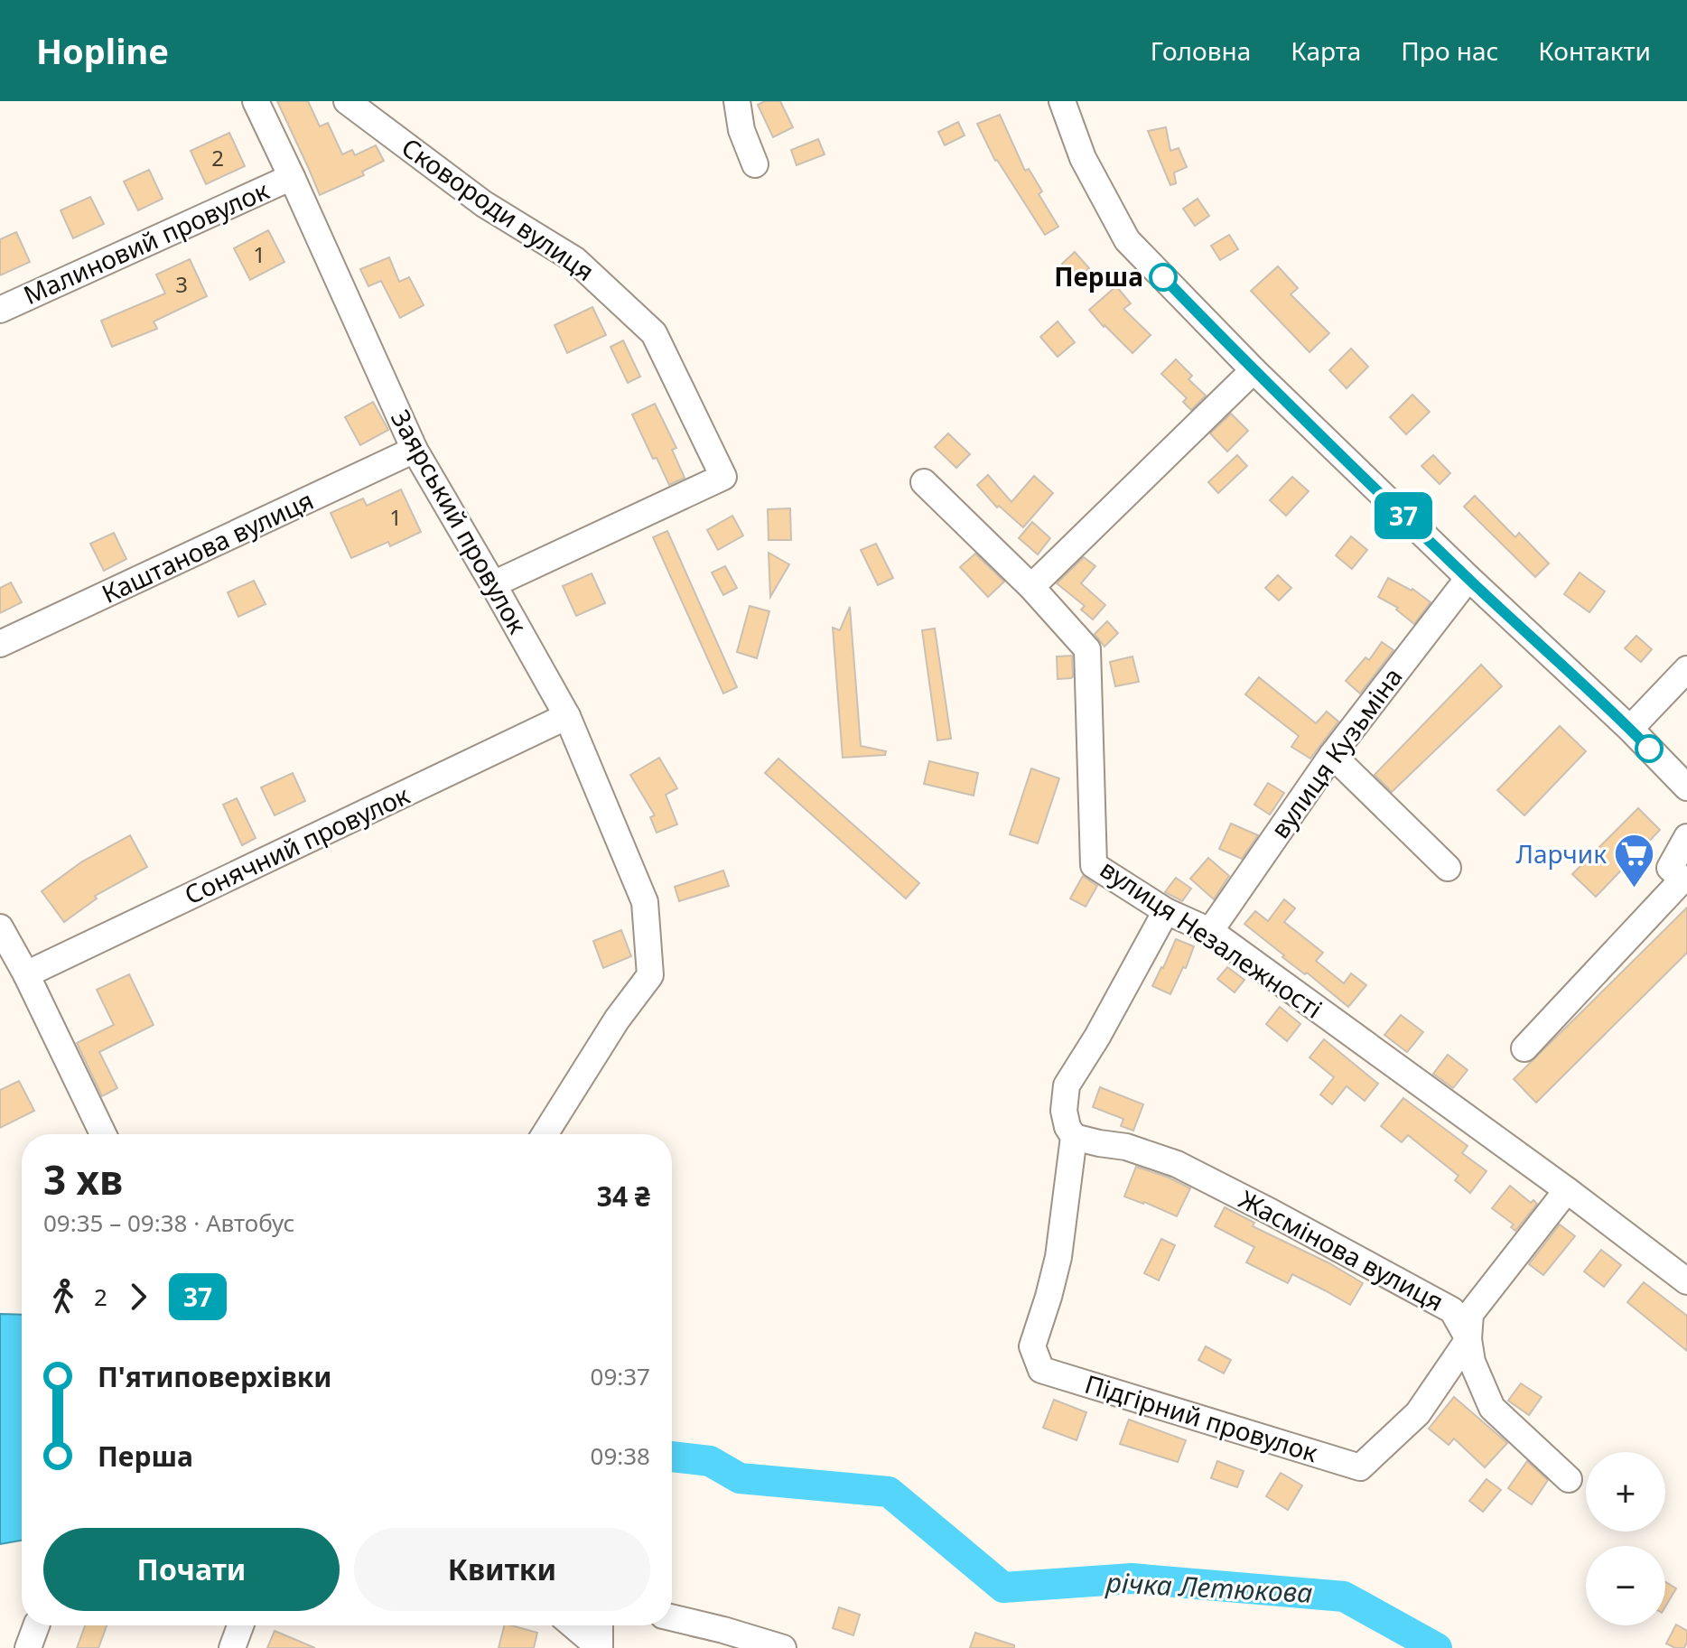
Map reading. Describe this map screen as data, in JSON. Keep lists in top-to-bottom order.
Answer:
{
  "streets": {
    "street": [
      "Сковороди вулиця",
      "Малиновий провулок",
      "Заярський провулок",
      "Каштанова вулиця",
      "вулиця Кузьміна",
      "Сонячний провулок",
      "вулиця Незалежності",
      "Жасмінова вулиця",
      "Підгірний провулок"
    ]
  },
  "crossings": [
    ["Сковороди вулиця", "Заярський провулок"],
    ["Малиновий провулок", "Заярський провулок"],
    ["Заярський провулок", "Каштанова вулиця"],
    ["Заярський провулок", "Сонячний провулок"],
    ["вулиця Кузьміна", "вулиця Незалежності"],
    ["Жасмінова вулиця", "Підгірний провулок"]
  ],
  "water": ["річка Летюкова"],
  "places": {
    "other": ["Перша"],
    "supermarket": ["Ларчик"]
  },
  "lines": ["bus line 37"],
  "house_numbers": [
    "2",
    "1",
    "3",
    "1"
  ],
  "page": {
    "header": "Hopline",
    "nav": [
      "Головна",
      "Карта",
      "Про нас",
      "Контакти"
    ],
    "on_map": "37",
    "heading": ["3 хв", "09:35 – 09:38 · Автобус", "34 ₴"],
    "legs": ["2", "37"],
    "list": [
      {
        "name": "П'ятиповерхівки",
        "value": "09:37"
      },
      {
        "name": "Перша",
        "value": "09:38"
      }
    ],
    "map_buttons": ["+", "−"],
    "buttons": ["Почати", "Квитки"]
  }
}
